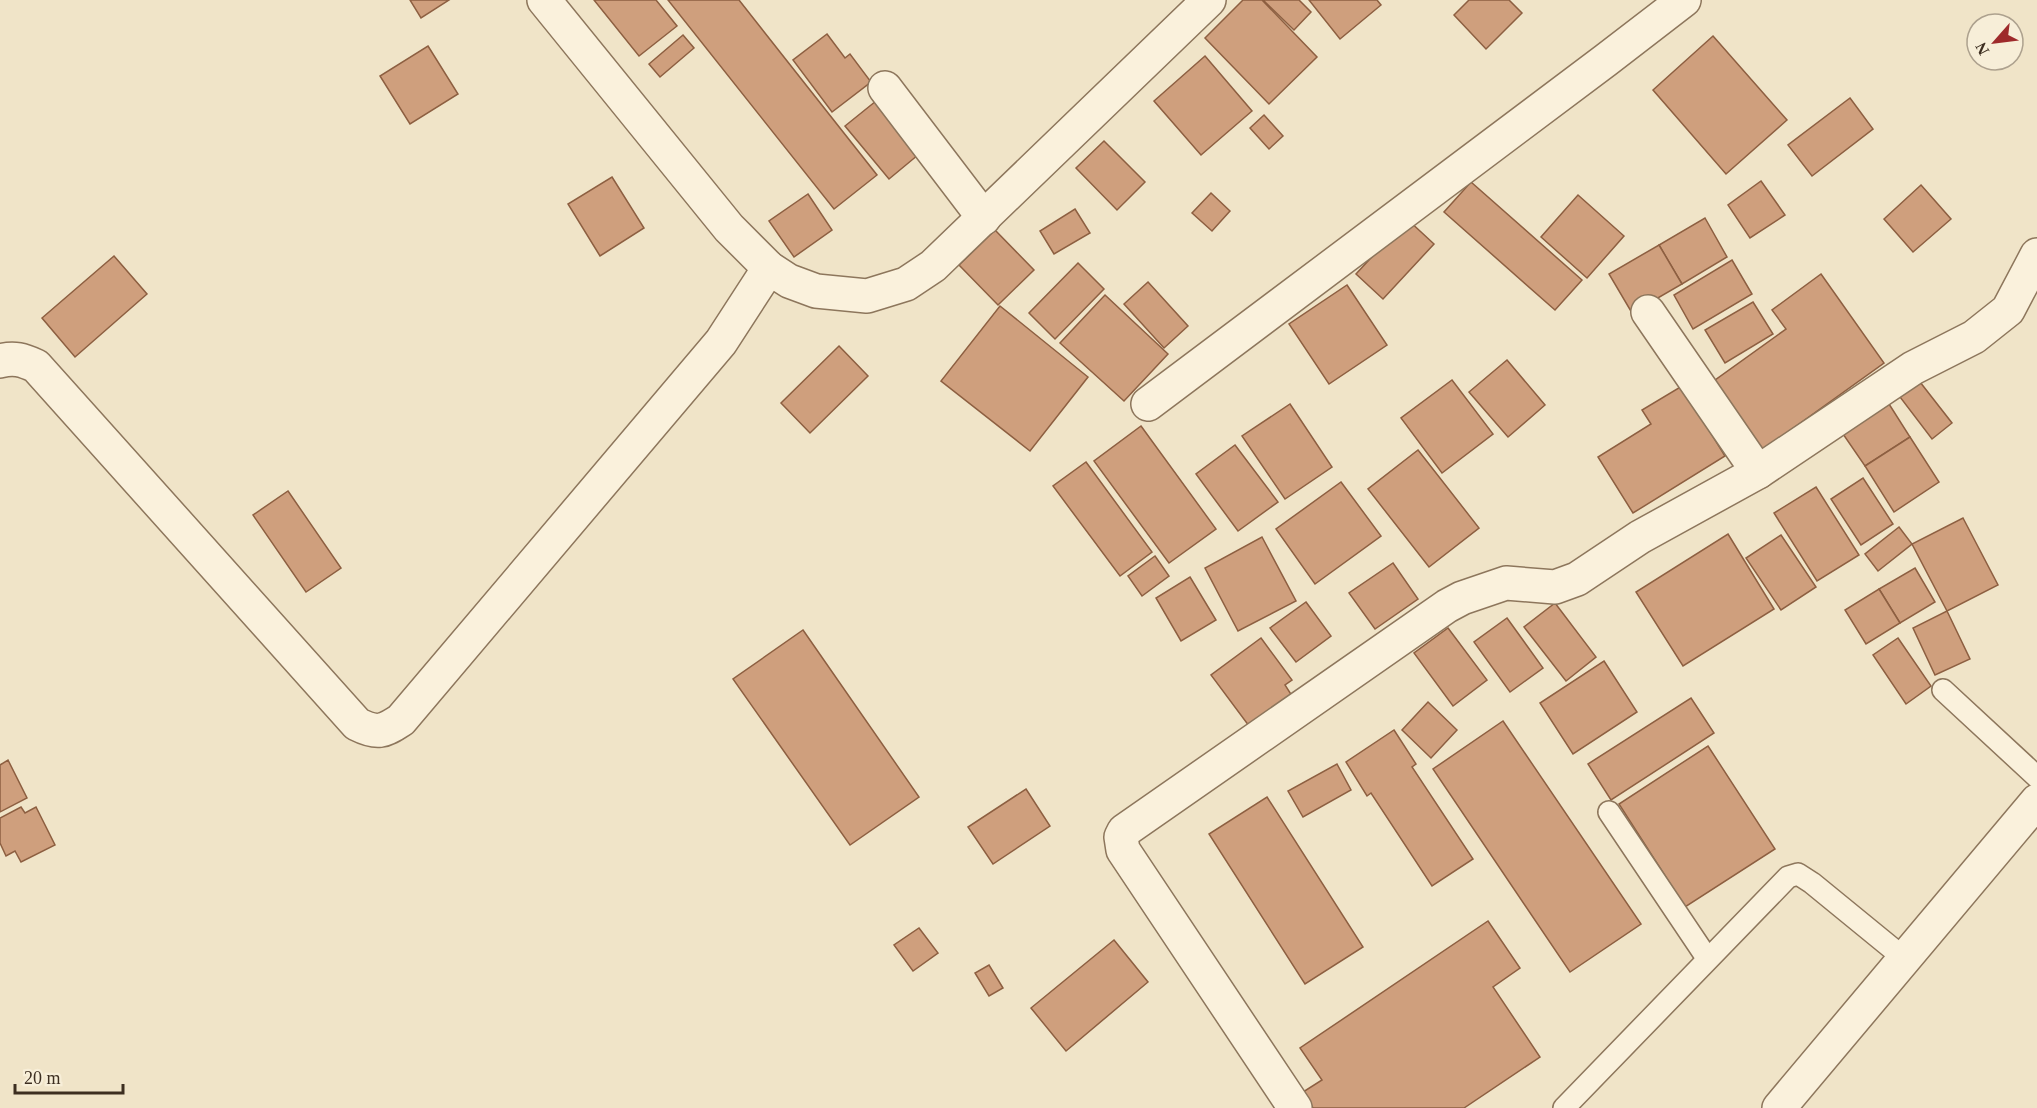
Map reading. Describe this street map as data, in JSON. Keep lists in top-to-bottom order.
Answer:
{
  "scale_bar": "20 m",
  "north": "bottom left"
}
